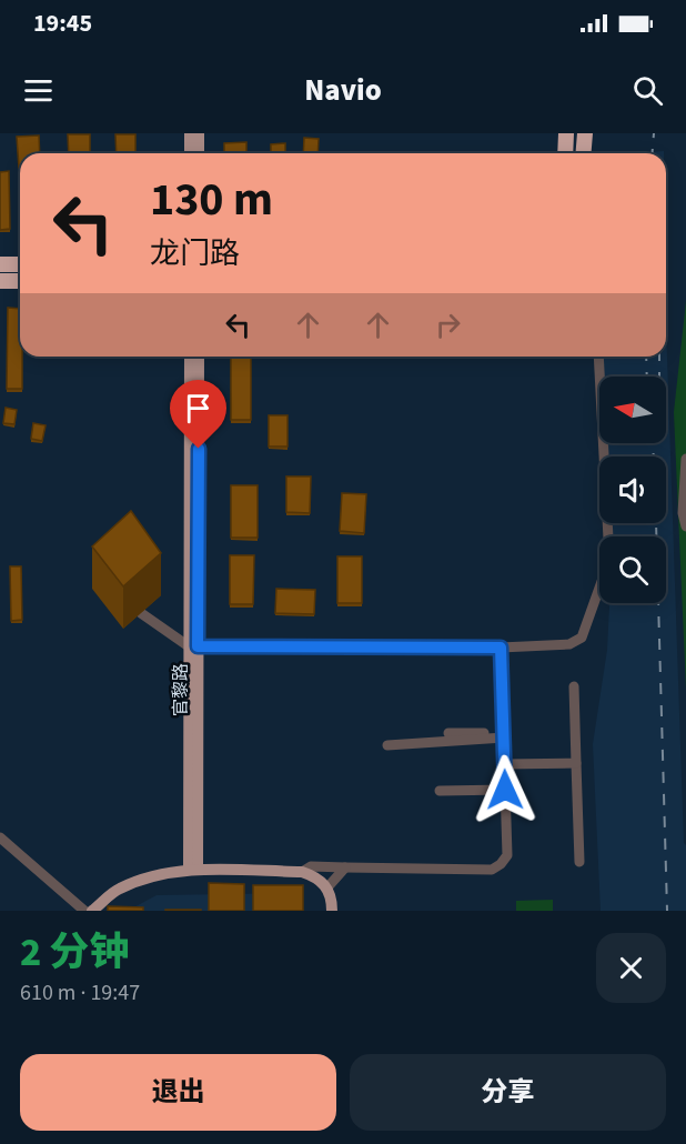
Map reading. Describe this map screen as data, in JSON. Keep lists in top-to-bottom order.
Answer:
{
  "streets": {
    "main road": ["官黎路"]
  },
  "north": "left",
  "page": {
    "status": "19:45",
    "header": "Navio",
    "turn": ["130 m", "龙门路"],
    "heading": ["2 分钟", "610 m · 19:47"],
    "buttons": ["退出", "分享"]
  }
}
